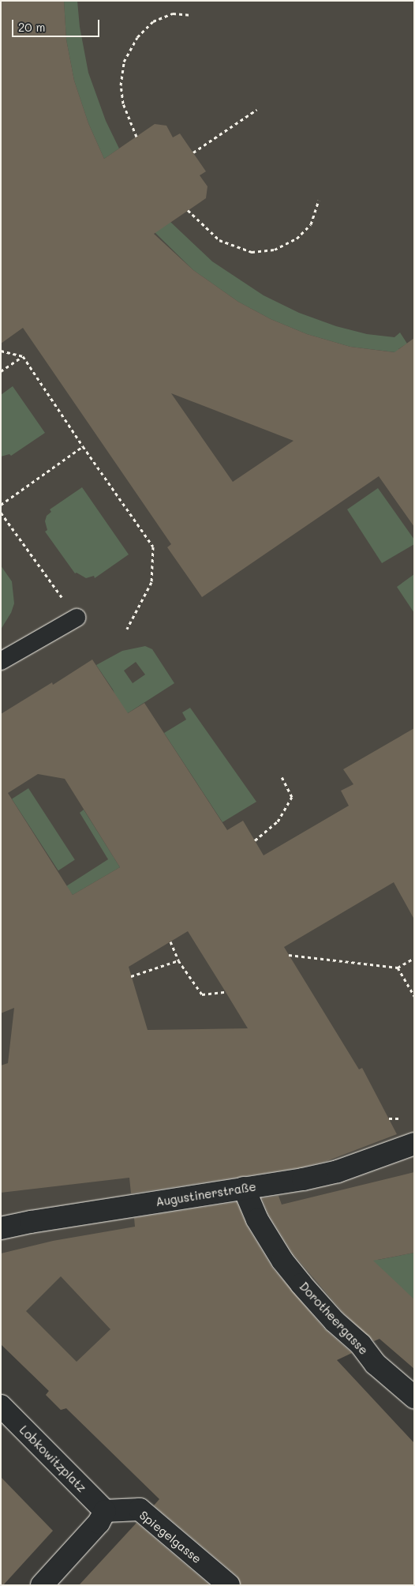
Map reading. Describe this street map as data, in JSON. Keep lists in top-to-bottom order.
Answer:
{
  "streets": {
    "street": [
      "Augustinerstraße",
      "Dorotheergasse",
      "Lobkowitzplatz",
      "Spiegelgasse"
    ]
  },
  "crossings": [
    ["Augustinerstraße", "Dorotheergasse"],
    ["Lobkowitzplatz", "Spiegelgasse"]
  ],
  "scale_bar": "20 m"
}
